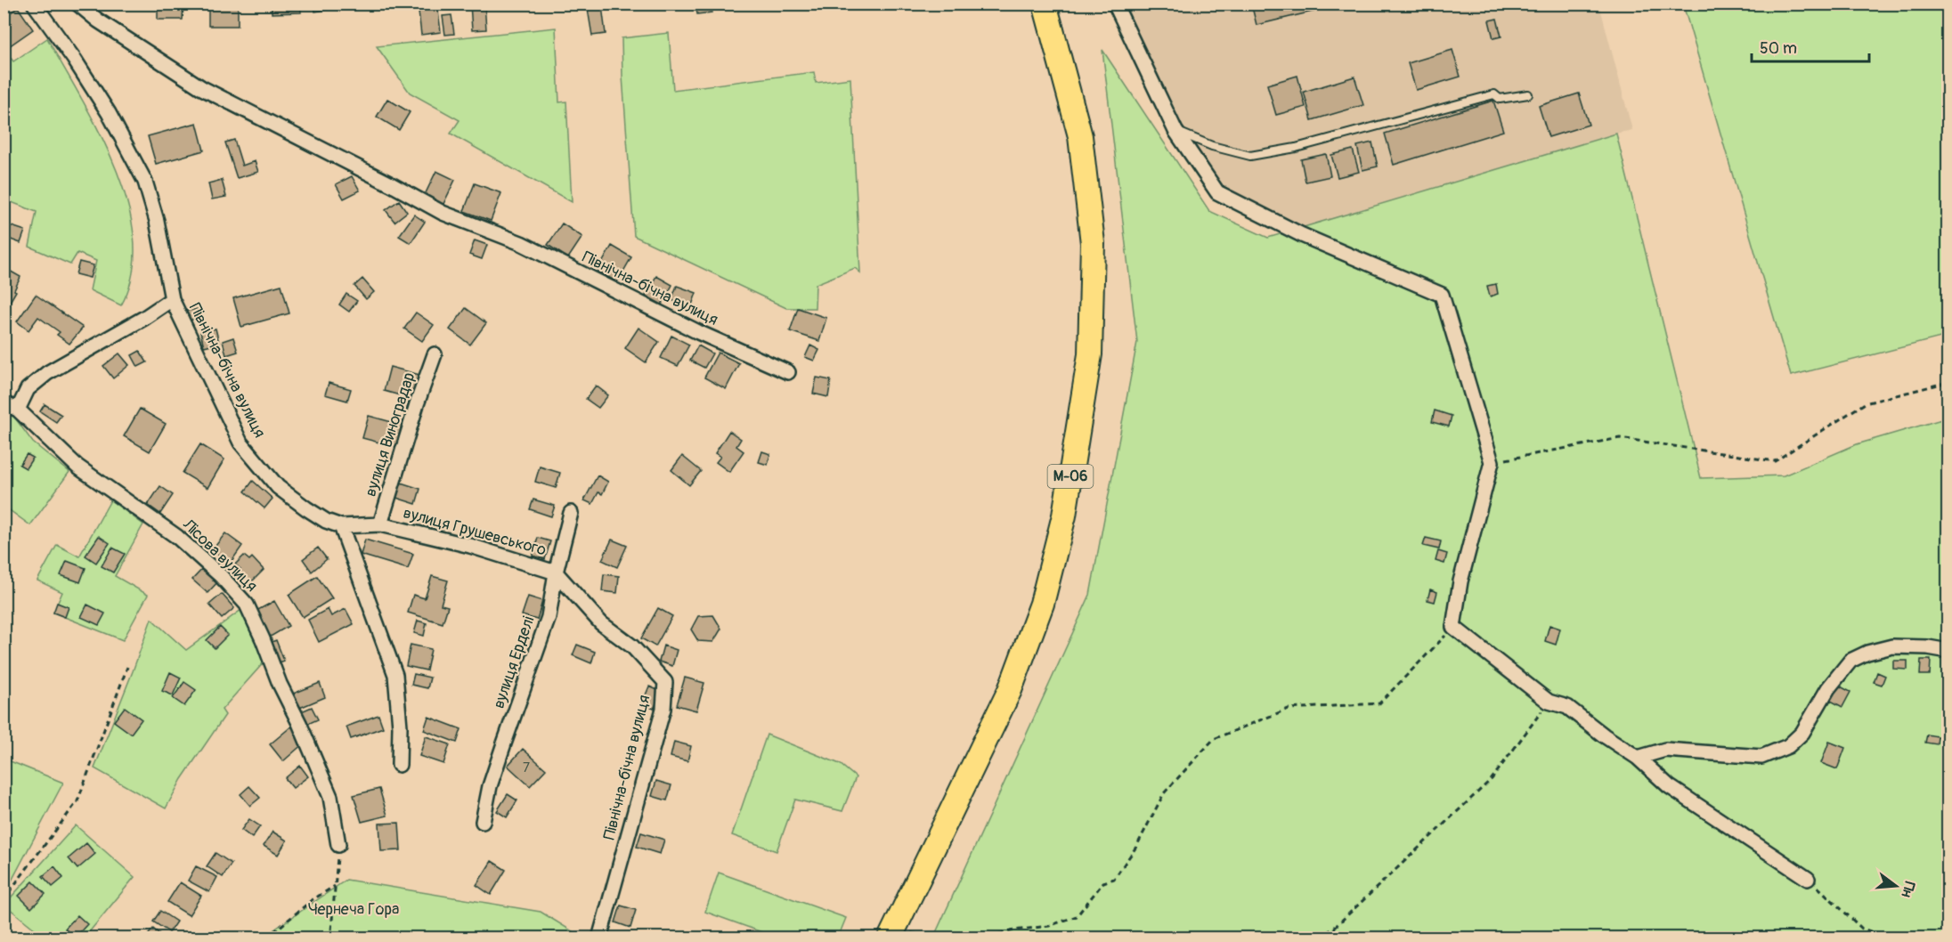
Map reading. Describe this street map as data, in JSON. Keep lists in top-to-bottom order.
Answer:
{
  "streets": {
    "highway": ["М-06"],
    "street": [
      "Північна-бічна вулиця",
      "вулиця Виноградар",
      "вулиця Грушевського",
      "Лісова вулиця",
      "вулиця Ерделі"
    ]
  },
  "crossings": [
    ["Північна-бічна вулиця", "вулиця Грушевського"],
    ["вулиця Виноградар", "вулиця Грушевського"],
    ["вулиця Грушевського", "вулиця Ерделі"]
  ],
  "parks": ["Чернеча Гора"],
  "house_numbers": ["7"],
  "scale_bar": "50 m",
  "north": "right"
}
